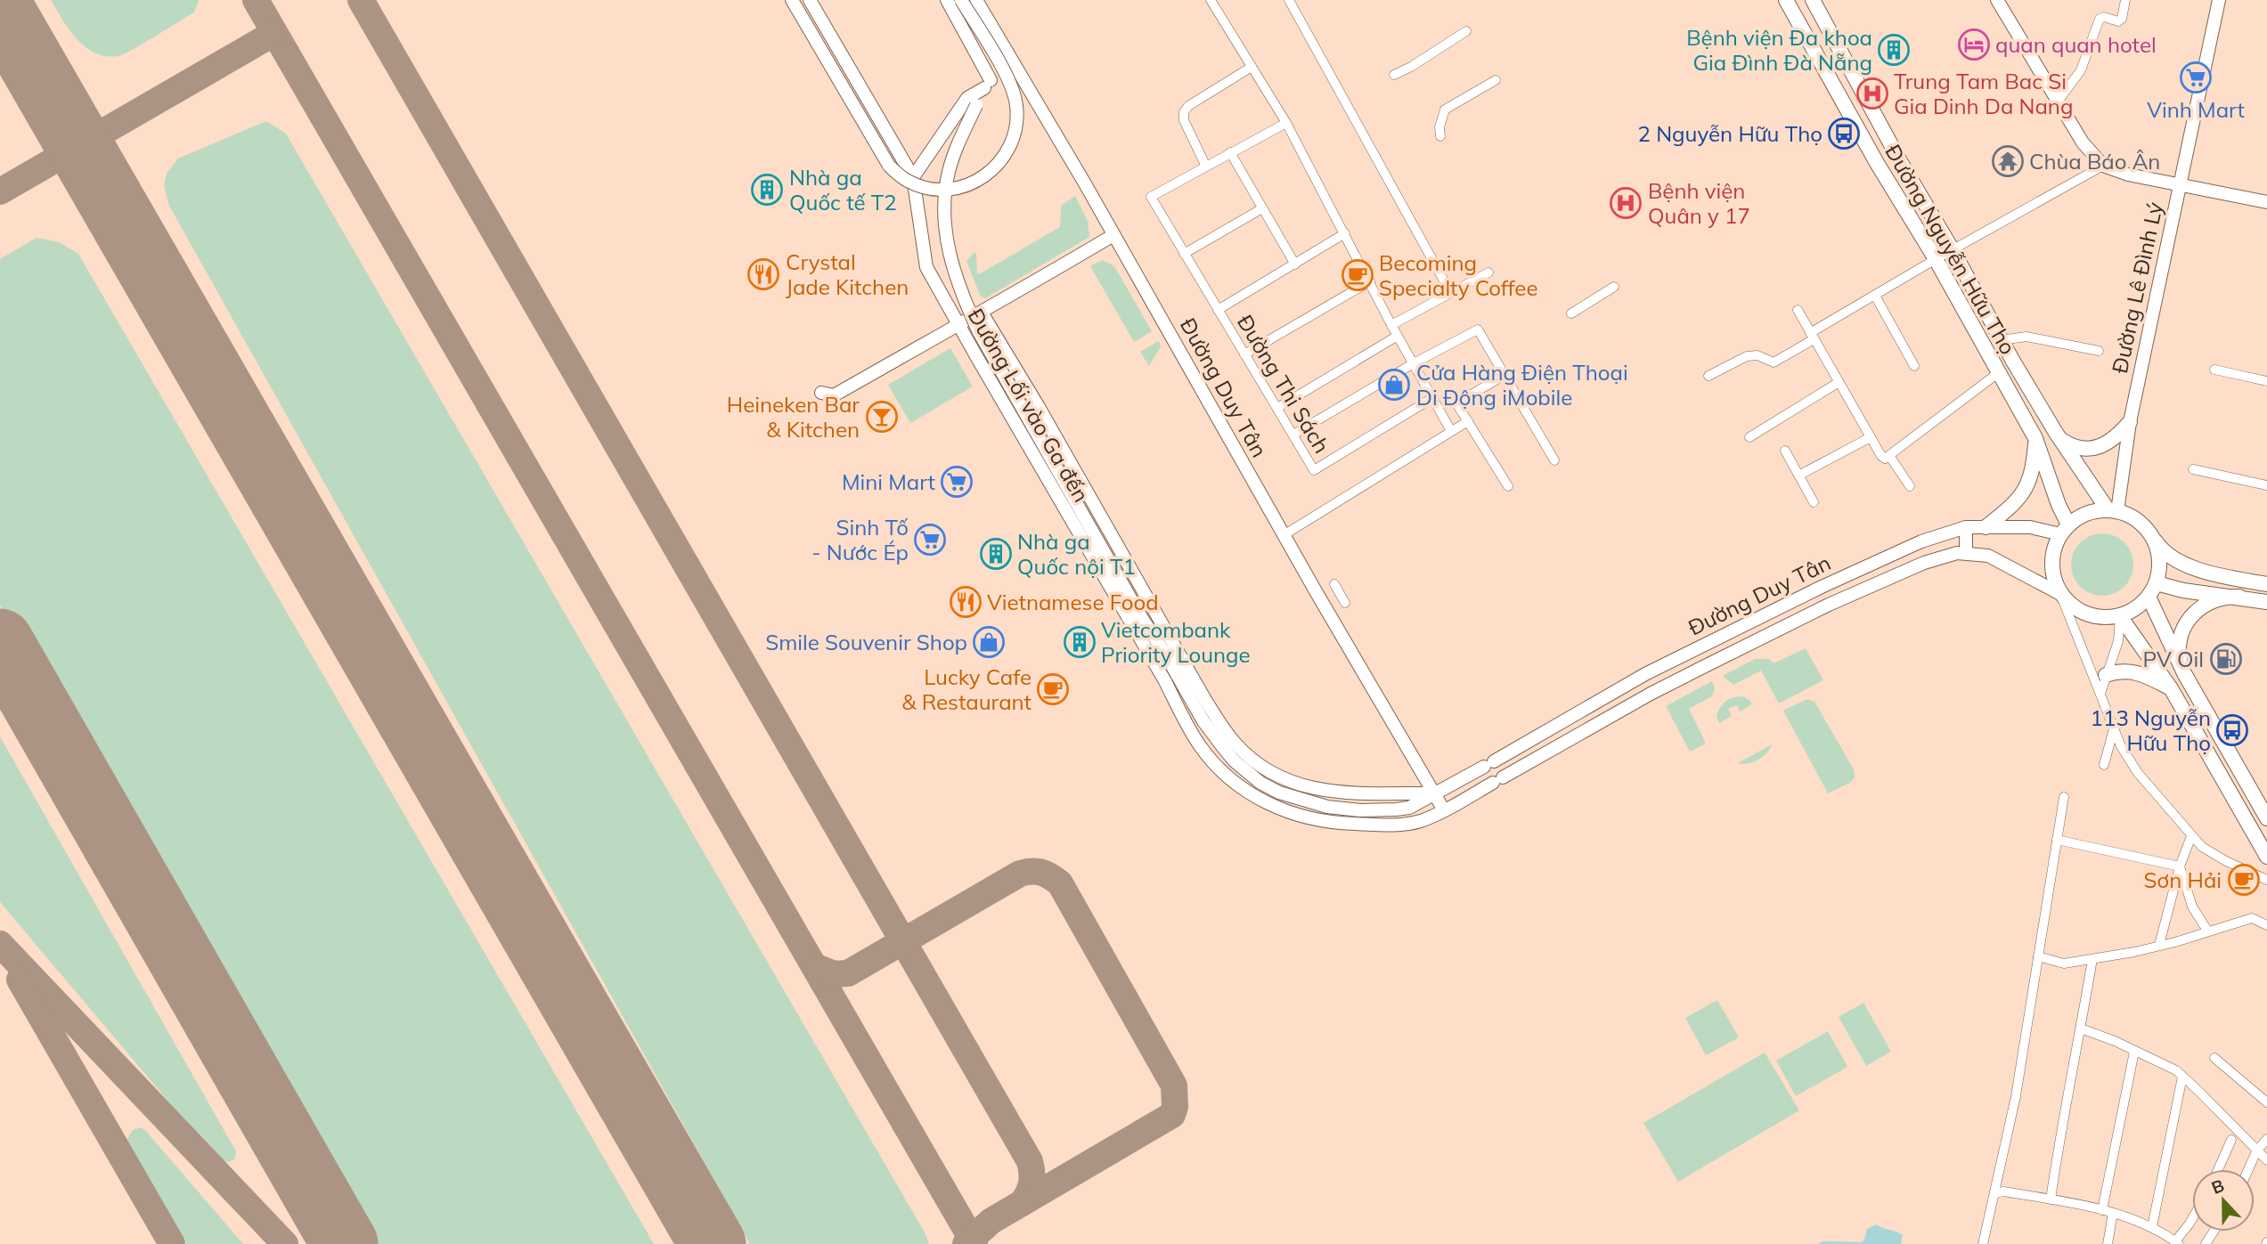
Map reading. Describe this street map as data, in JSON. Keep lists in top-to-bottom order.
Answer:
{
  "streets": {
    "main road": ["Đường Nguyễn Hữu Thọ"],
    "street": [
      "Đường Lê Đình Lý",
      "Đường Thi Sách",
      "Đường Duy Tân",
      "Đường Lối vào Ga đến"
    ]
  },
  "crossings": [
    ["Đường Nguyễn Hữu Thọ", "Đường Lê Đình Lý"],
    ["Đường Nguyễn Hữu Thọ", "Đường Duy Tân"],
    ["Đường Lê Đình Lý", "Đường Duy Tân"],
    ["Đường Duy Tân", "Đường Lối vào Ga đến"]
  ],
  "places": {
    "hotel": ["quan quan hotel"],
    "building": [
      "Bệnh viện Đa khoa Gia Đình Đà Nẵng",
      "Nhà ga Quốc tế T2",
      "Nhà ga Quốc nội T1",
      "Vietcombank Priority Lounge"
    ],
    "supermarket": ["Vinh Mart", "Mini Mart", "Sinh Tố - Nước Ép"],
    "hospital": ["Trung Tam Bac Si Gia Dinh Da Nang", "Bệnh viện Quân y 17"],
    "bus stop": ["2 Nguyễn Hữu Thọ", "113 Nguyễn Hữu Thọ"],
    "temple": ["Chùa Báo Ân"],
    "restaurant": ["Crystal Jade Kitchen", "Vietnamese Food"],
    "cafe": ["Becoming Specialty Coffee", "Lucky Cafe & Restaurant", "Sơn Hải"],
    "shop": ["Cửa Hàng Điện Thoại Di Động iMobile", "Smile Souvenir Shop"],
    "bar": ["Heineken Bar & Kitchen"],
    "fuel station": ["PV Oil"]
  },
  "north": "top"
}
